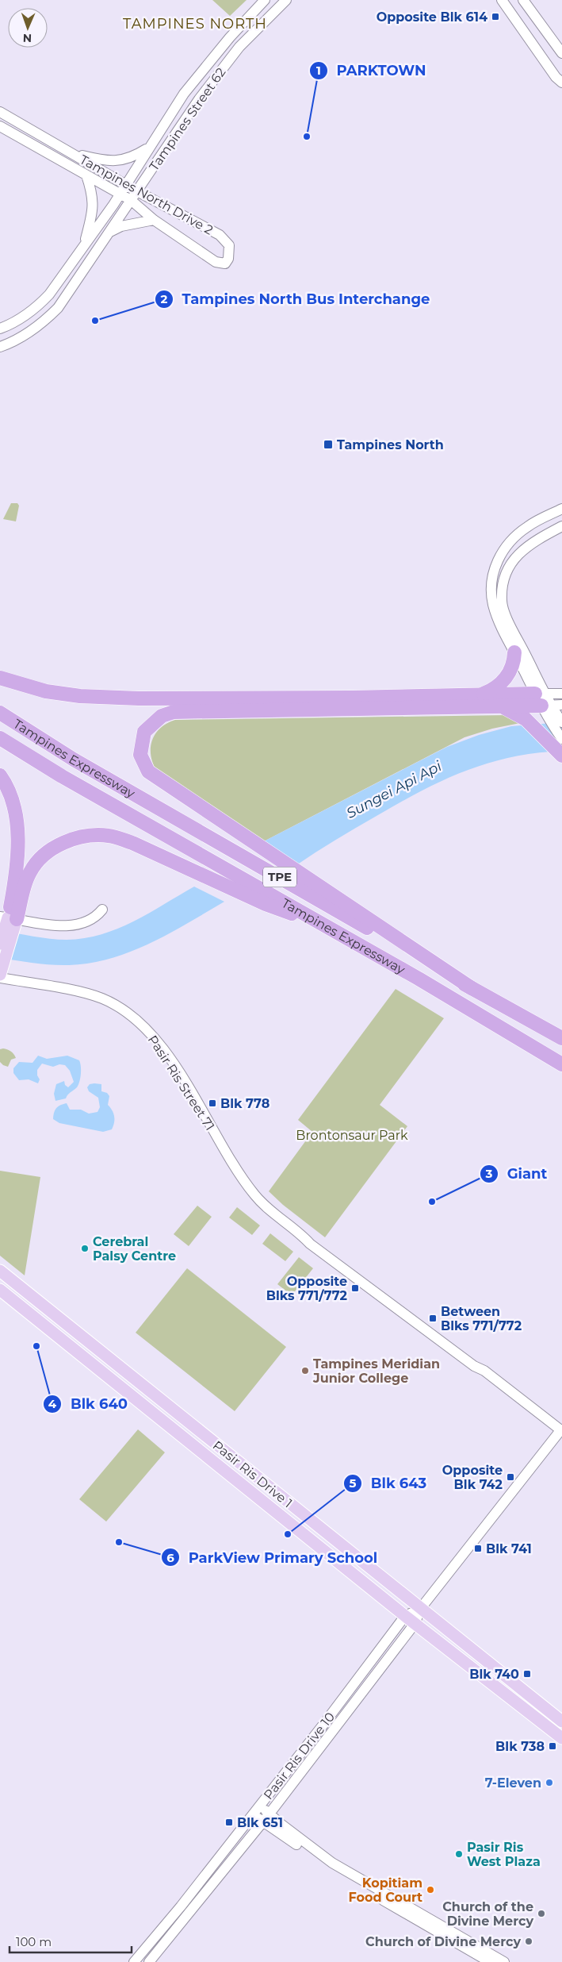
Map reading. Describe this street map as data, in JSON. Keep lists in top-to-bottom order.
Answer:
{
  "streets": {
    "highway": ["Tampines Expressway", "TPE"],
    "main road": ["Pasir Ris Drive 1"],
    "street": [
      "Tampines Street 62",
      "Tampines North Drive 2",
      "Pasir Ris Street 71",
      "Pasir Ris Drive 10"
    ]
  },
  "crossings": [
    ["Tampines Street 62", "Tampines North Drive 2"],
    ["Pasir Ris Street 71", "Pasir Ris Drive 10"],
    ["Pasir Ris Drive 1", "Pasir Ris Drive 10"]
  ],
  "districts": ["TAMPINES NORTH"],
  "water": ["Sungei Api Api"],
  "parks": ["Brontonsaur Park"],
  "places": {
    "transit": [
      "Opposite Blk 614",
      "Tampines North",
      "Blk 778",
      "Opposite Blks 771/772",
      "Between Blks 771/772",
      "Opposite Blk 742",
      "Blk 741",
      "Blk 740",
      "Blk 738",
      "Blk 651"
    ],
    "other": [
      "PARKTOWN",
      "Tampines North Bus Interchange",
      "Giant",
      "Cerebral Palsy Centre",
      "Blk 640",
      "Tampines Meridian Junior College",
      "Blk 643",
      "ParkView Primary School",
      "7-Eleven",
      "Pasir Ris West Plaza",
      "Kopitiam Food Court",
      "Church of the Divine Mercy",
      "Church of Divine Mercy"
    ]
  },
  "scale_bar": "100 m",
  "north": "bottom"
}
